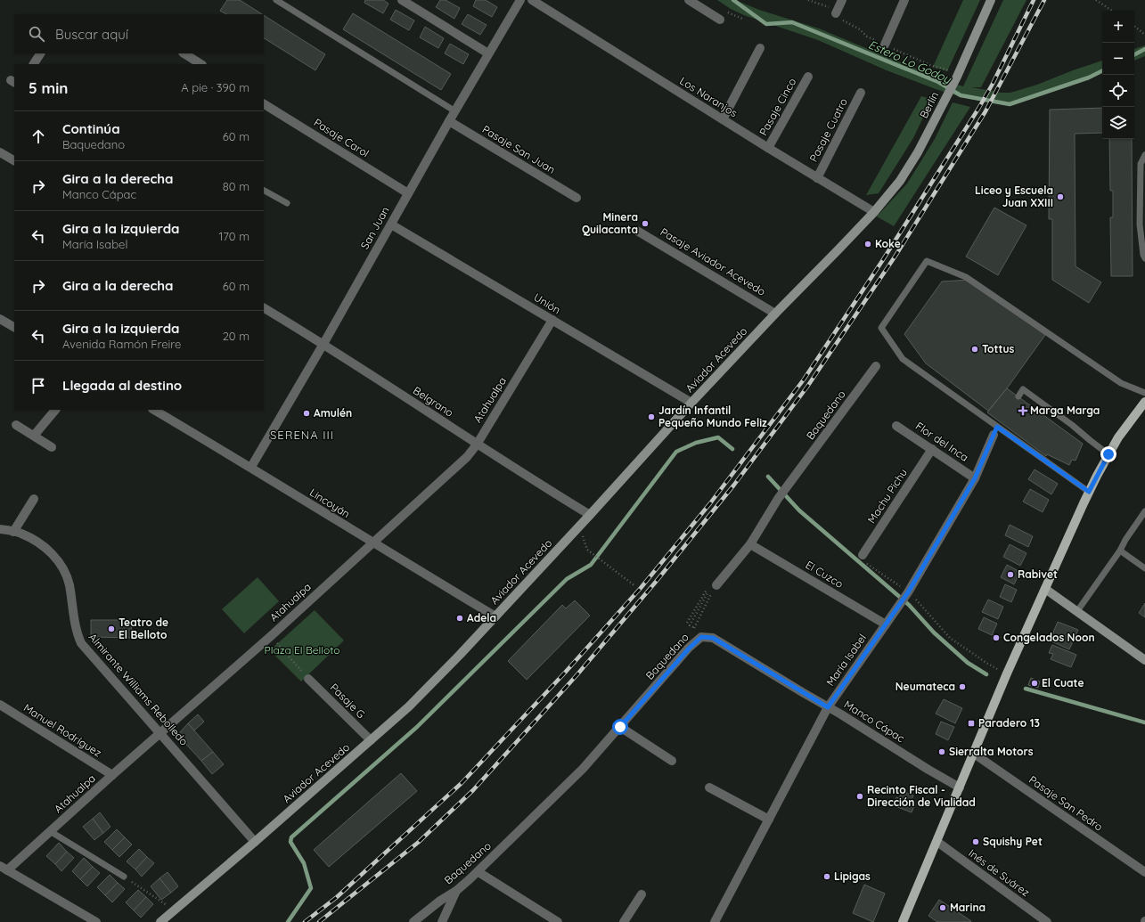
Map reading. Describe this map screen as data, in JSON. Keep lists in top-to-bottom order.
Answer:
{
  "streets": {
    "main road": ["Berlín", "Aviador Acevedo"],
    "street": [
      "Los Naranjos",
      "Pasaje Cinco",
      "Pasaje Cuatro",
      "Pasaje Carol",
      "Pasaje San Juan",
      "San Juan",
      "Pasaje Aviador Acevedo",
      "Unión",
      "Atahualpa",
      "Belgrano",
      "Baquedano",
      "Flor del Inca",
      "Machu Pichu",
      "Lincoyán",
      "El Cuzco",
      "María Isabel",
      "Almirante Williams Rebolledo",
      "Pasaje G",
      "Manco Cápac",
      "Manuel Rodríguez",
      "Pasaje San Pedro",
      "Inés de Suárez"
    ]
  },
  "crossings": [
    ["Los Naranjos", "Berlín"],
    ["Los Naranjos", "Pasaje Cinco"],
    ["Los Naranjos", "Pasaje Cuatro"],
    ["Los Naranjos", "Aviador Acevedo"],
    ["Berlín", "Aviador Acevedo"],
    ["Pasaje Carol", "San Juan"],
    ["Pasaje San Juan", "San Juan"],
    ["San Juan", "Unión"],
    ["San Juan", "Belgrano"],
    ["San Juan", "Lincoyán"],
    ["Pasaje Aviador Acevedo", "Aviador Acevedo"],
    ["Unión", "Aviador Acevedo"],
    ["Unión", "Atahualpa"],
    ["Aviador Acevedo", "Belgrano"],
    ["Aviador Acevedo", "Lincoyán"],
    ["Aviador Acevedo", "Almirante Williams Rebolledo"],
    ["Aviador Acevedo", "Pasaje G"],
    ["Atahualpa", "Belgrano"],
    ["Atahualpa", "Lincoyán"],
    ["Atahualpa", "Almirante Williams Rebolledo"],
    ["Atahualpa", "Manuel Rodríguez"],
    ["Baquedano", "El Cuzco"],
    ["Baquedano", "Manco Cápac"],
    ["Flor del Inca", "Machu Pichu"],
    ["Flor del Inca", "María Isabel"],
    ["El Cuzco", "María Isabel"],
    ["María Isabel", "Manco Cápac"]
  ],
  "districts": ["SERENA III"],
  "water": ["Estero Lo Godoy"],
  "parks": ["Plaza El Belloto"],
  "places": {
    "other": [
      "Liceo y Escuela Juan XXIII",
      "Minera Quilacanta",
      "Koke",
      "Tottus",
      "Amulén",
      "Jardín Infantil Pequeño Mundo Feliz",
      "Rabivet",
      "Adela",
      "Teatro de El Belloto",
      "Congelados Noon",
      "El Cuate",
      "Neumateca",
      "Sierralta Motors",
      "Recinto Fiscal - Dirección de Vialidad",
      "Squishy Pet",
      "Lipigas",
      "Marina"
    ],
    "health": ["Marga Marga"],
    "transit": ["Paradero 13"]
  },
  "page": {
    "map_buttons": ["+", "−"],
    "search": "Buscar aquí",
    "heading": ["5 min", "A pie · 390 m"],
    "list": [
      ["Continúa", "Baquedano", "60 m"],
      ["Gira a la derecha", "Manco Cápac", "80 m"],
      ["Gira a la izquierda", "María Isabel", "170 m"],
      ["Gira a la derecha", "60 m"],
      ["Gira a la izquierda", "Avenida Ramón Freire", "20 m"],
      "Llegada al destino"
    ]
  }
}
